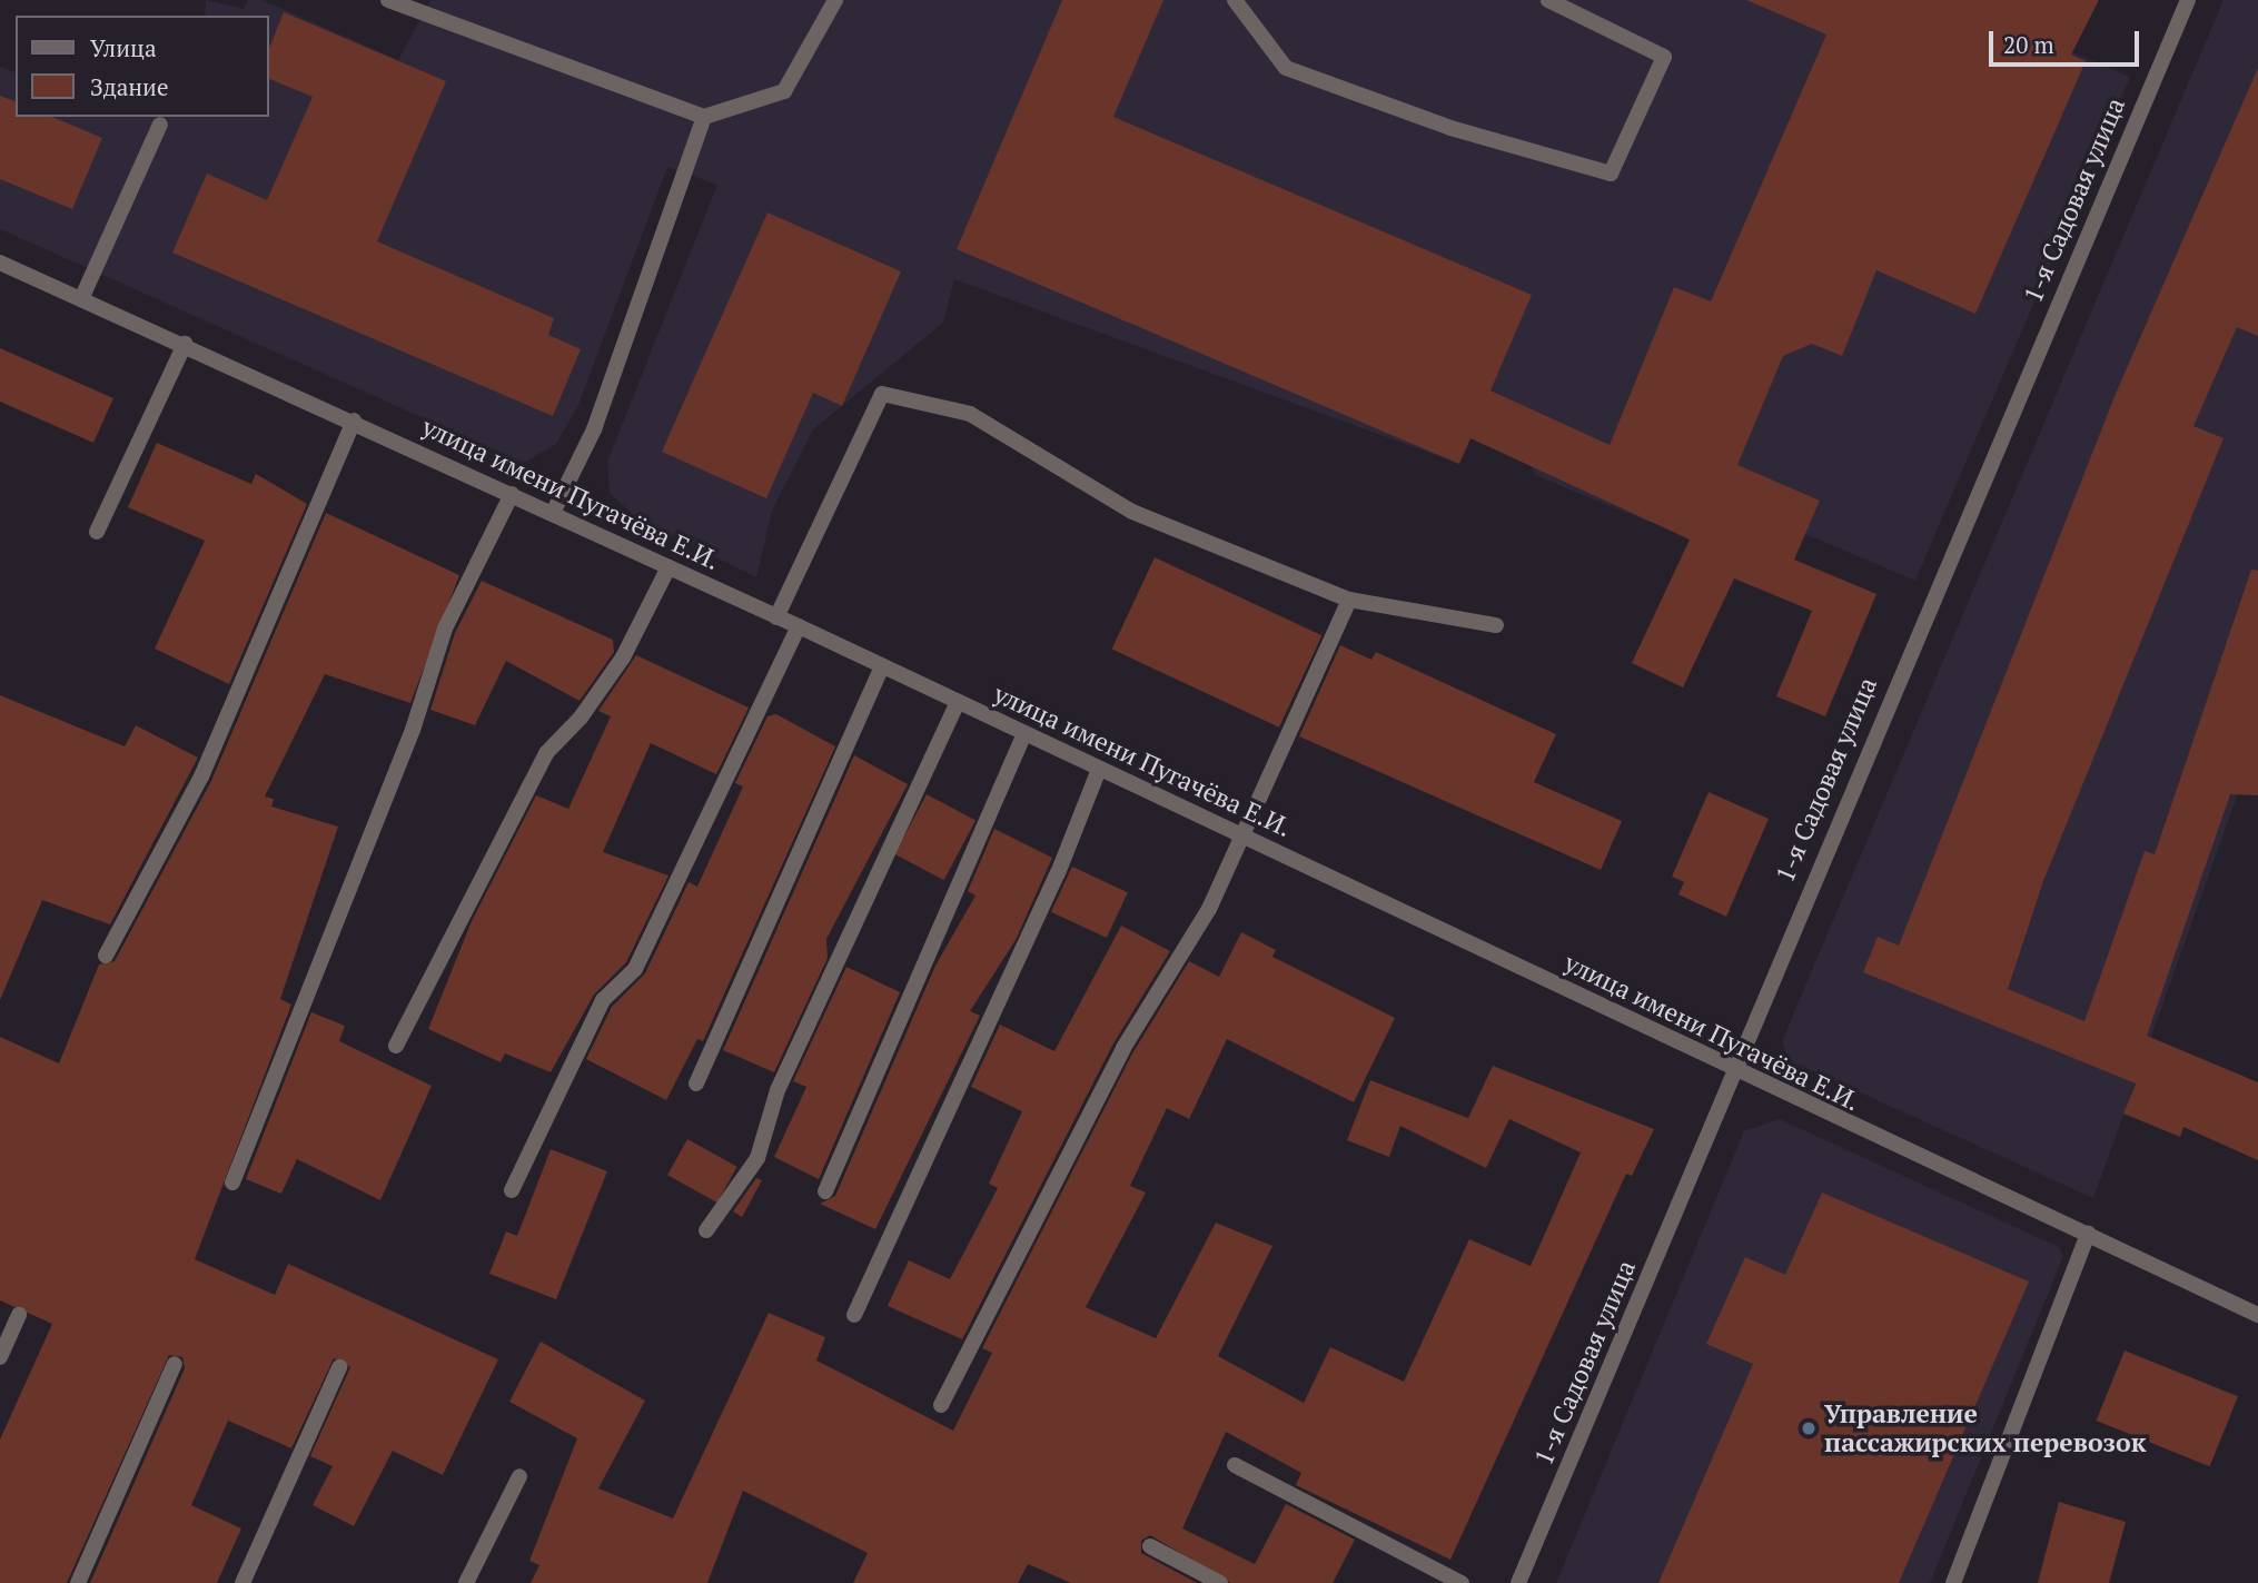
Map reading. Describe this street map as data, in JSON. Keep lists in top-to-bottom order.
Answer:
{
  "streets": {
    "street": ["1-я Садовая улица", "улица имени Пугачёва Е.И."]
  },
  "crossings": [
    ["1-я Садовая улица", "улица имени Пугачёва Е.И."]
  ],
  "places": ["Управление пассажирских перевозок"],
  "legend": ["Улица", "Здание"],
  "scale_bar": "20 m"
}
